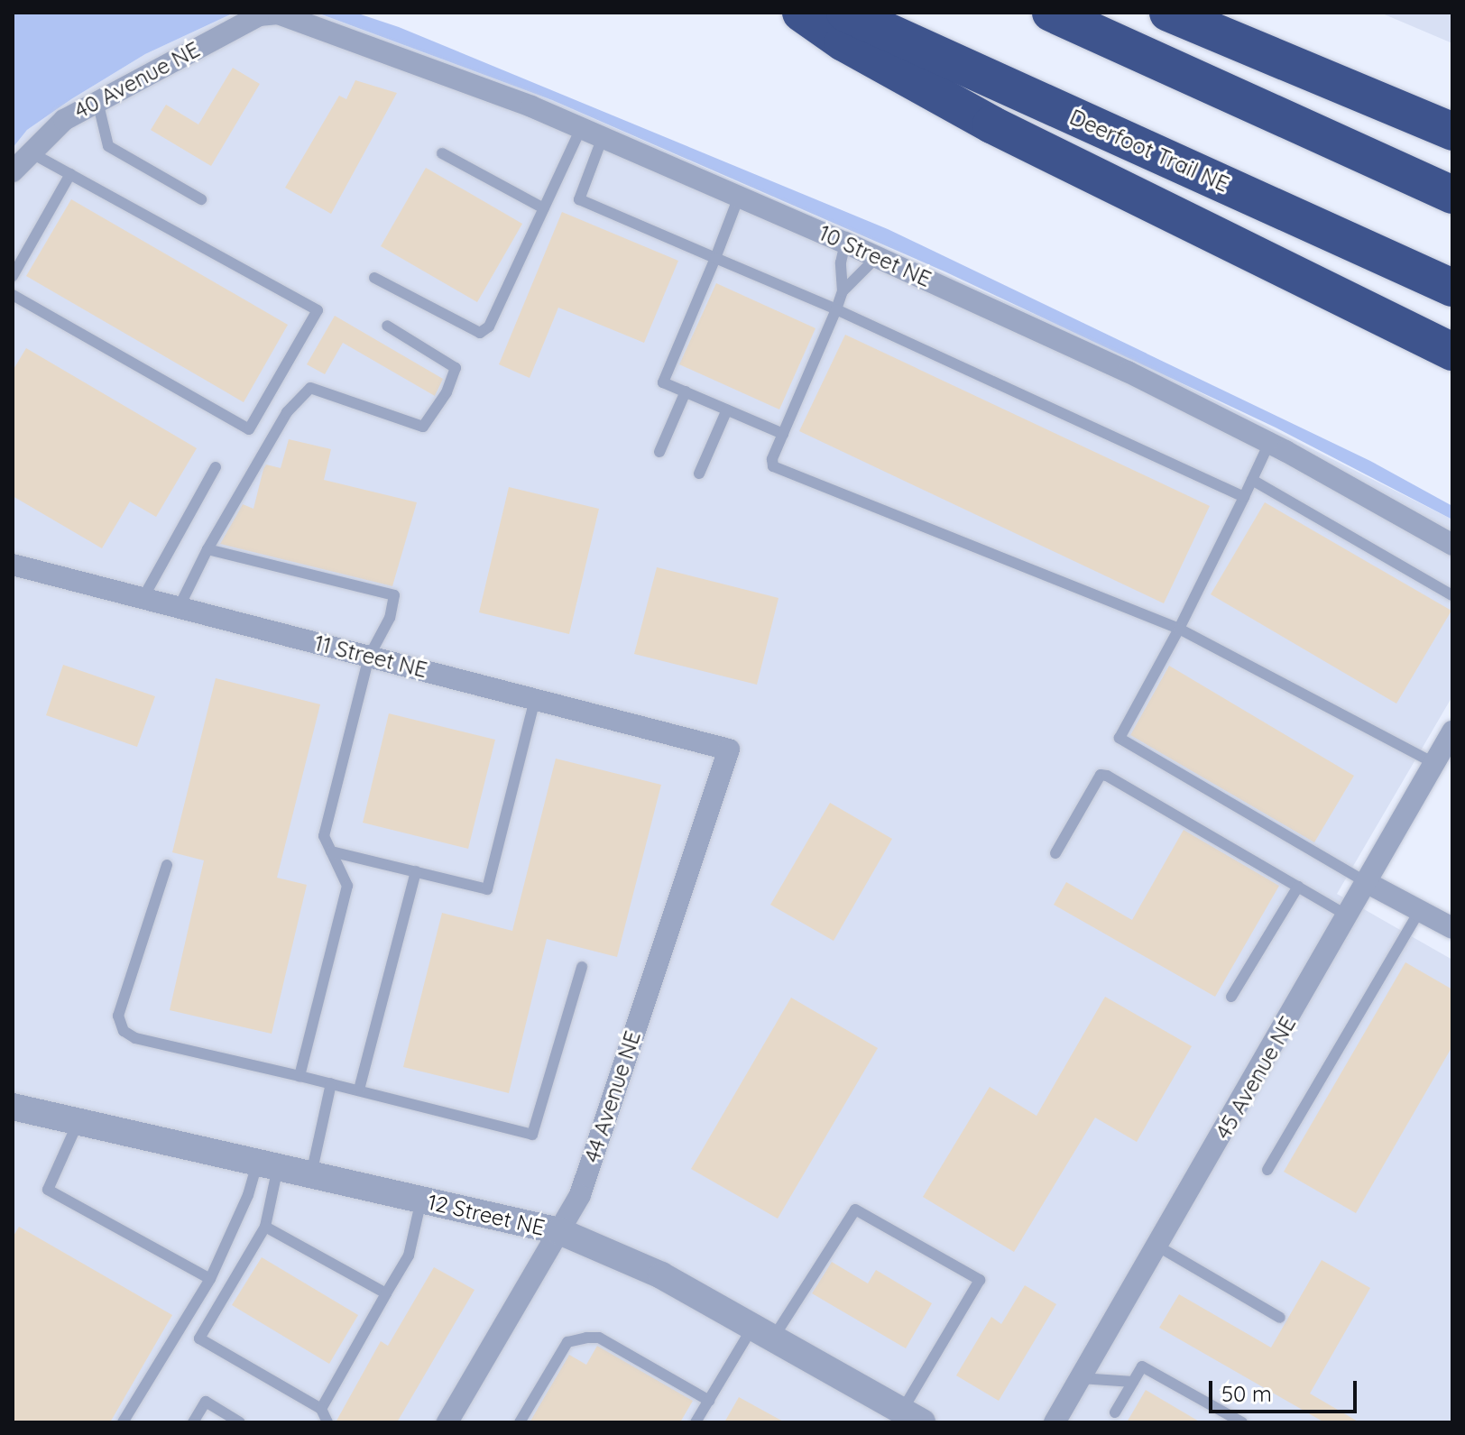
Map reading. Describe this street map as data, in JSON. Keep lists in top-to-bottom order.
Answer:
{
  "streets": {
    "highway": ["Deerfoot Trail NE"],
    "street": [
      "40 Avenue NE",
      "10 Street NE",
      "11 Street NE",
      "45 Avenue NE",
      "44 Avenue NE",
      "12 Street NE"
    ]
  },
  "crossings": [
    ["40 Avenue NE", "10 Street NE"],
    ["11 Street NE", "44 Avenue NE"],
    ["44 Avenue NE", "12 Street NE"]
  ],
  "scale_bar": "50 m"
}
